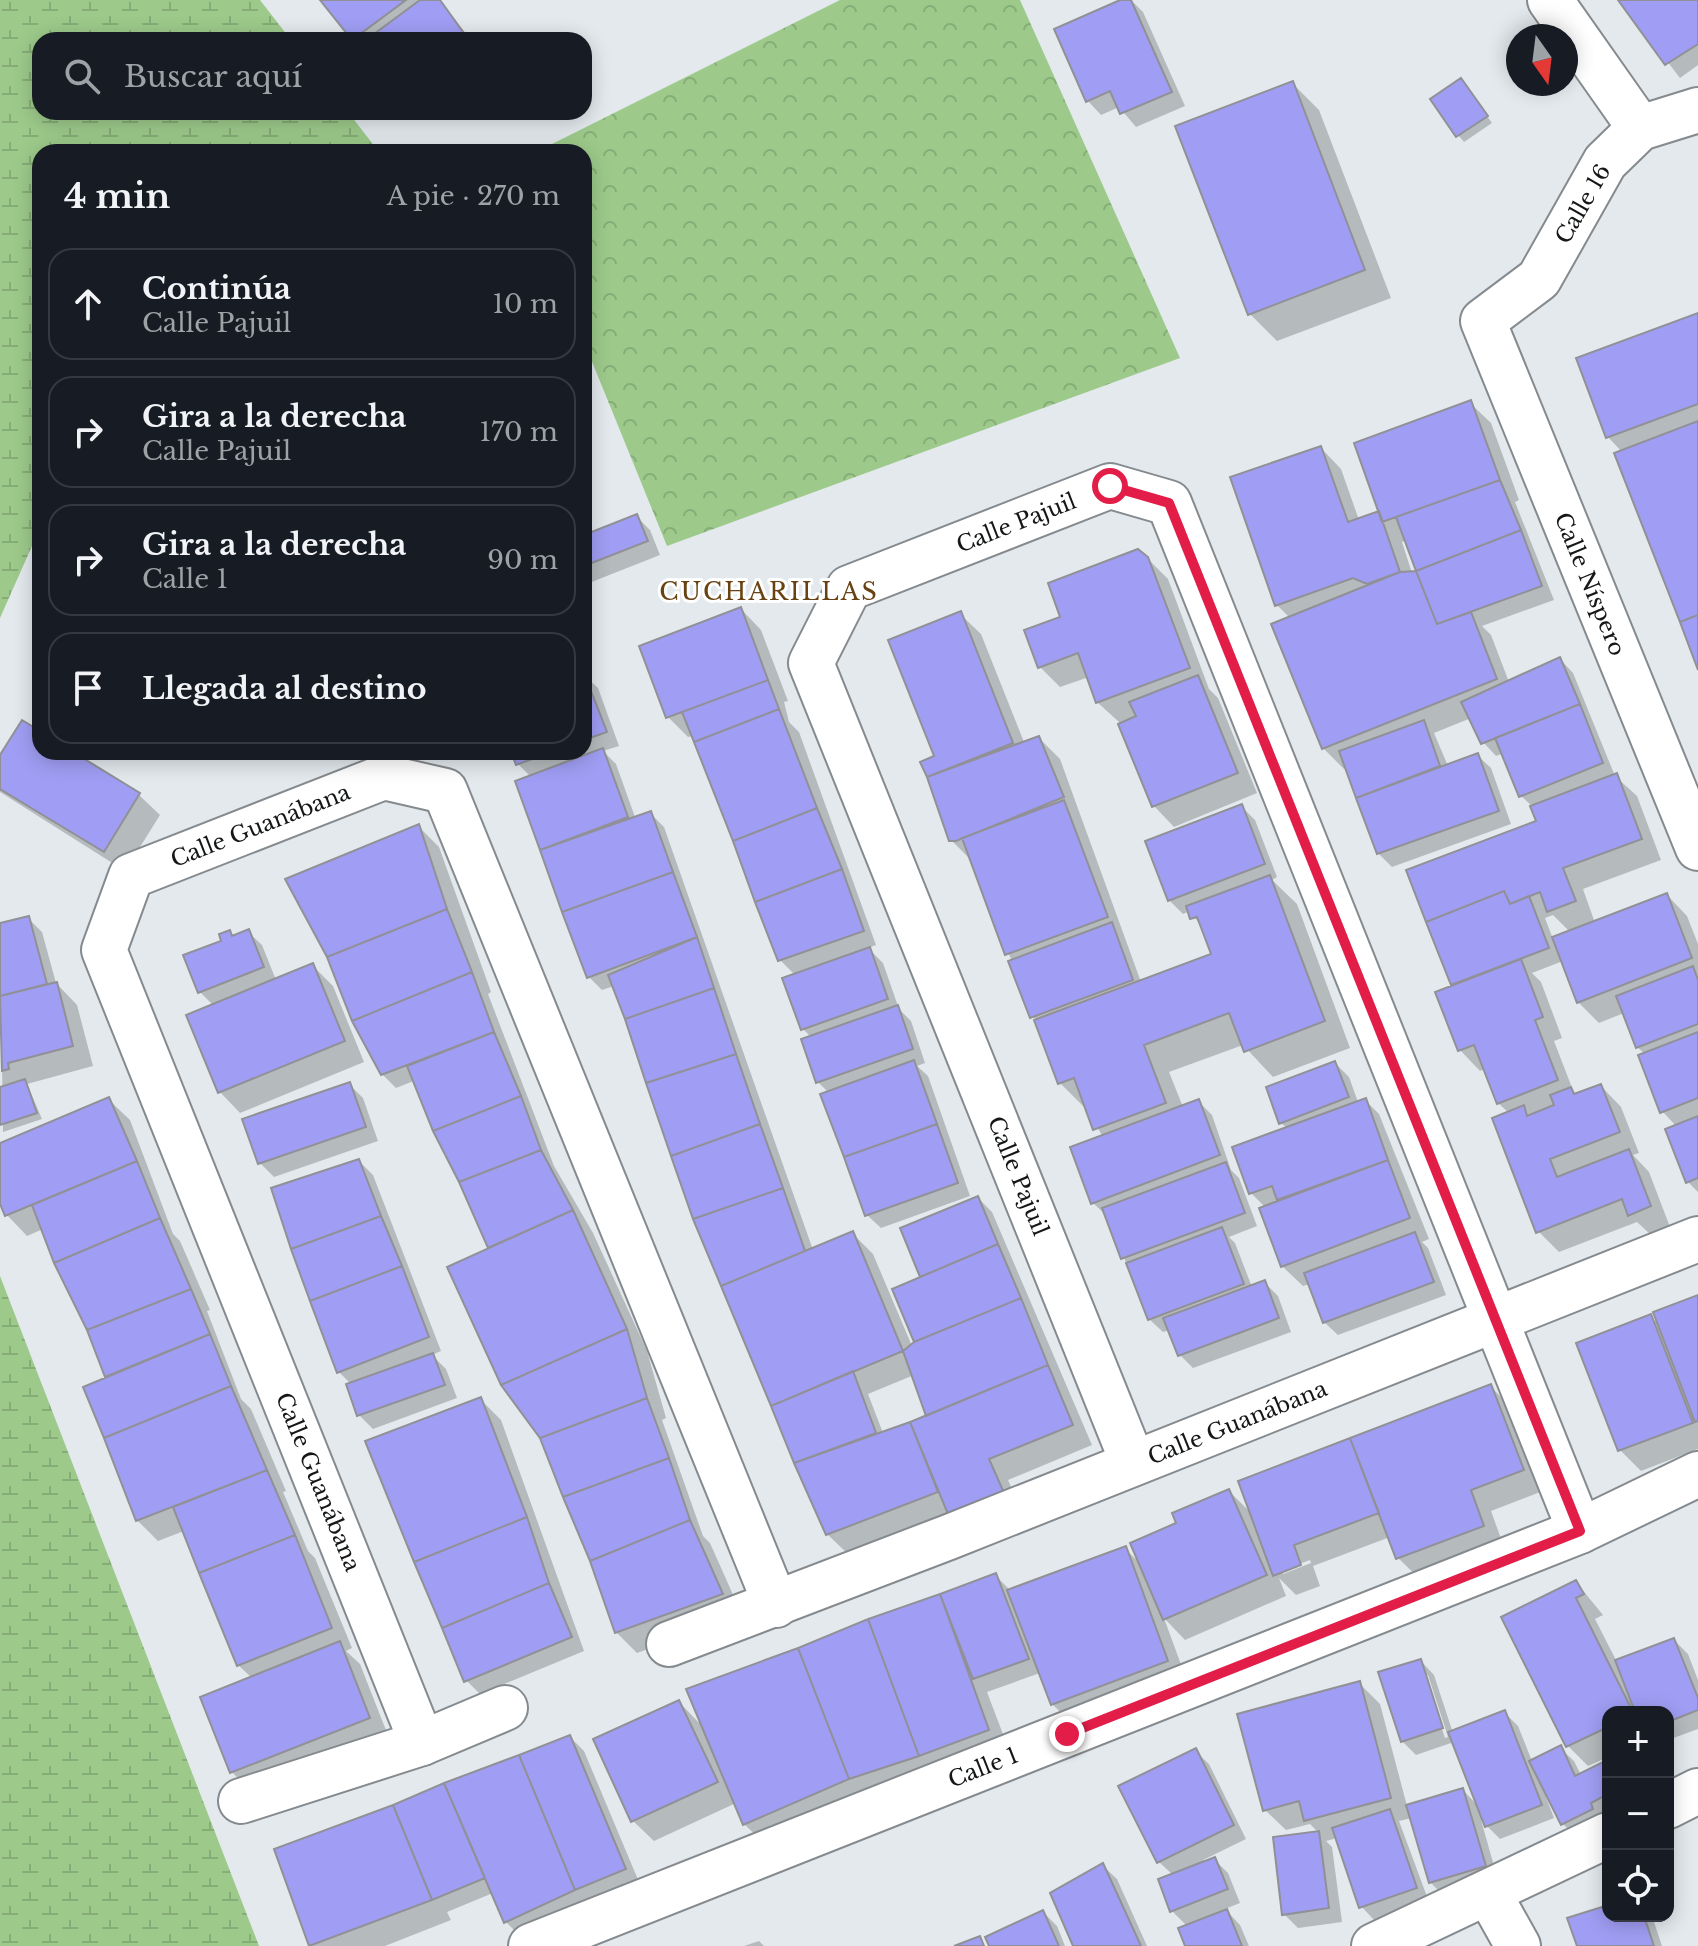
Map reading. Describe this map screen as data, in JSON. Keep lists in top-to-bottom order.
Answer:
{
  "streets": {
    "street": [
      "Calle 16",
      "Calle Pajuil",
      "Calle Níspero",
      "Calle Guanábana",
      "Calle 1"
    ]
  },
  "crossings": [
    ["Calle 16", "Calle Níspero"],
    ["Calle Pajuil", "Calle Guanábana"],
    ["Calle Pajuil", "Calle 1"]
  ],
  "districts": ["CUCHARILLAS"],
  "north": "bottom",
  "page": {
    "search": "Buscar aquí",
    "heading": ["4 min", "A pie · 270 m"],
    "list": [
      ["Continúa", "Calle Pajuil", "10 m"],
      ["Gira a la derecha", "Calle Pajuil", "170 m"],
      ["Gira a la derecha", "Calle 1", "90 m"],
      "Llegada al destino"
    ],
    "map_buttons": ["+", "−"]
  }
}
